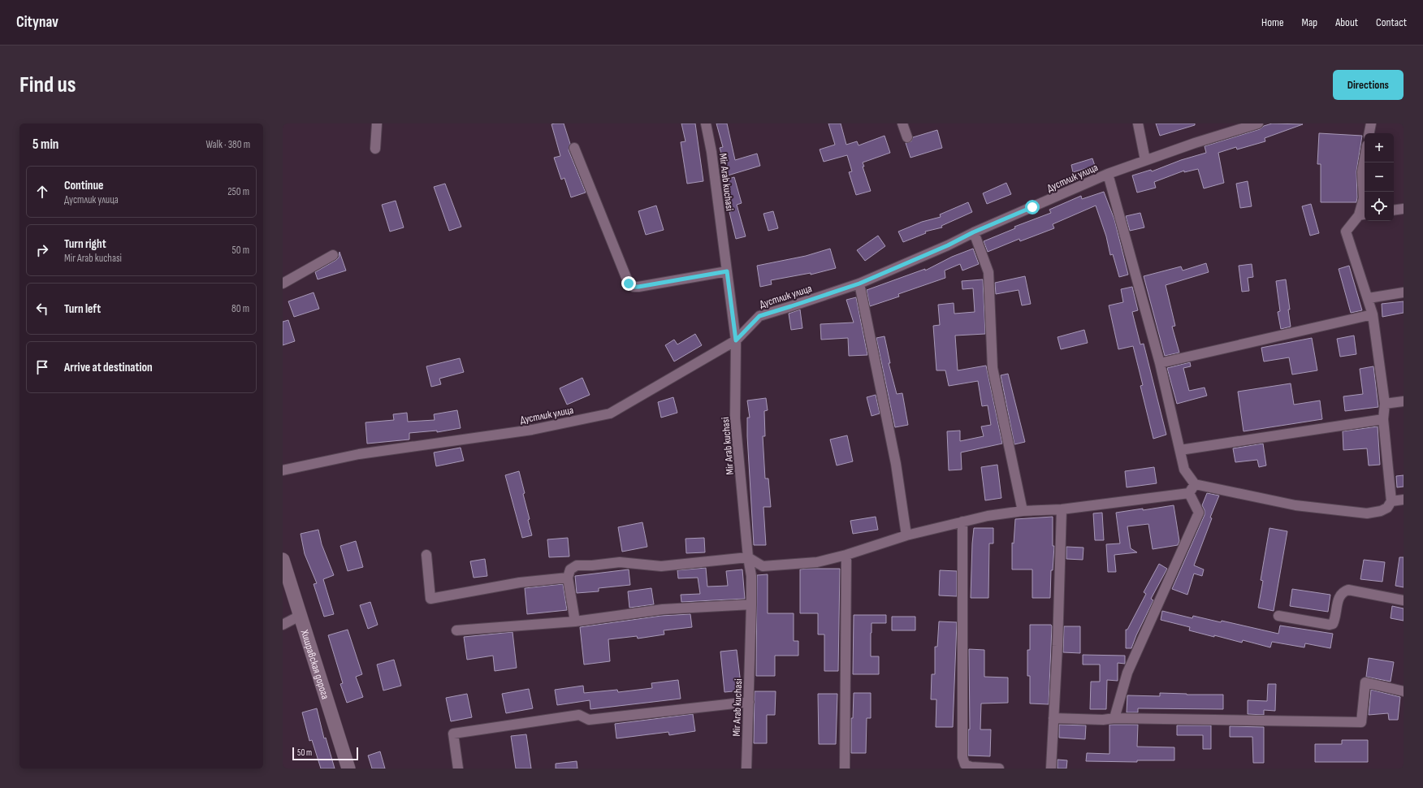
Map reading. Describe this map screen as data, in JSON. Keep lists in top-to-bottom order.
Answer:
{
  "streets": {
    "main road": ["Хишравская дорога"],
    "street": ["Дустлик улица", "Mir Arab kuchasi"]
  },
  "crossings": [
    ["Дустлик улица", "Mir Arab kuchasi"]
  ],
  "scale_bar": "50 m",
  "page": {
    "header": "Citynav",
    "nav": [
      "Home",
      "Map",
      "About",
      "Contact"
    ],
    "buttons": "Directions",
    "title": "Find us",
    "heading": ["5 min", "Walk · 380 m"],
    "map_buttons": ["+", "−"],
    "list": [
      ["Continue", "Дустлик улица", "250 m"],
      ["Turn right", "Mir Arab kuchasi", "50 m"],
      ["Turn left", "80 m"],
      "Arrive at destination"
    ],
    "scale": "50 m"
  }
}
